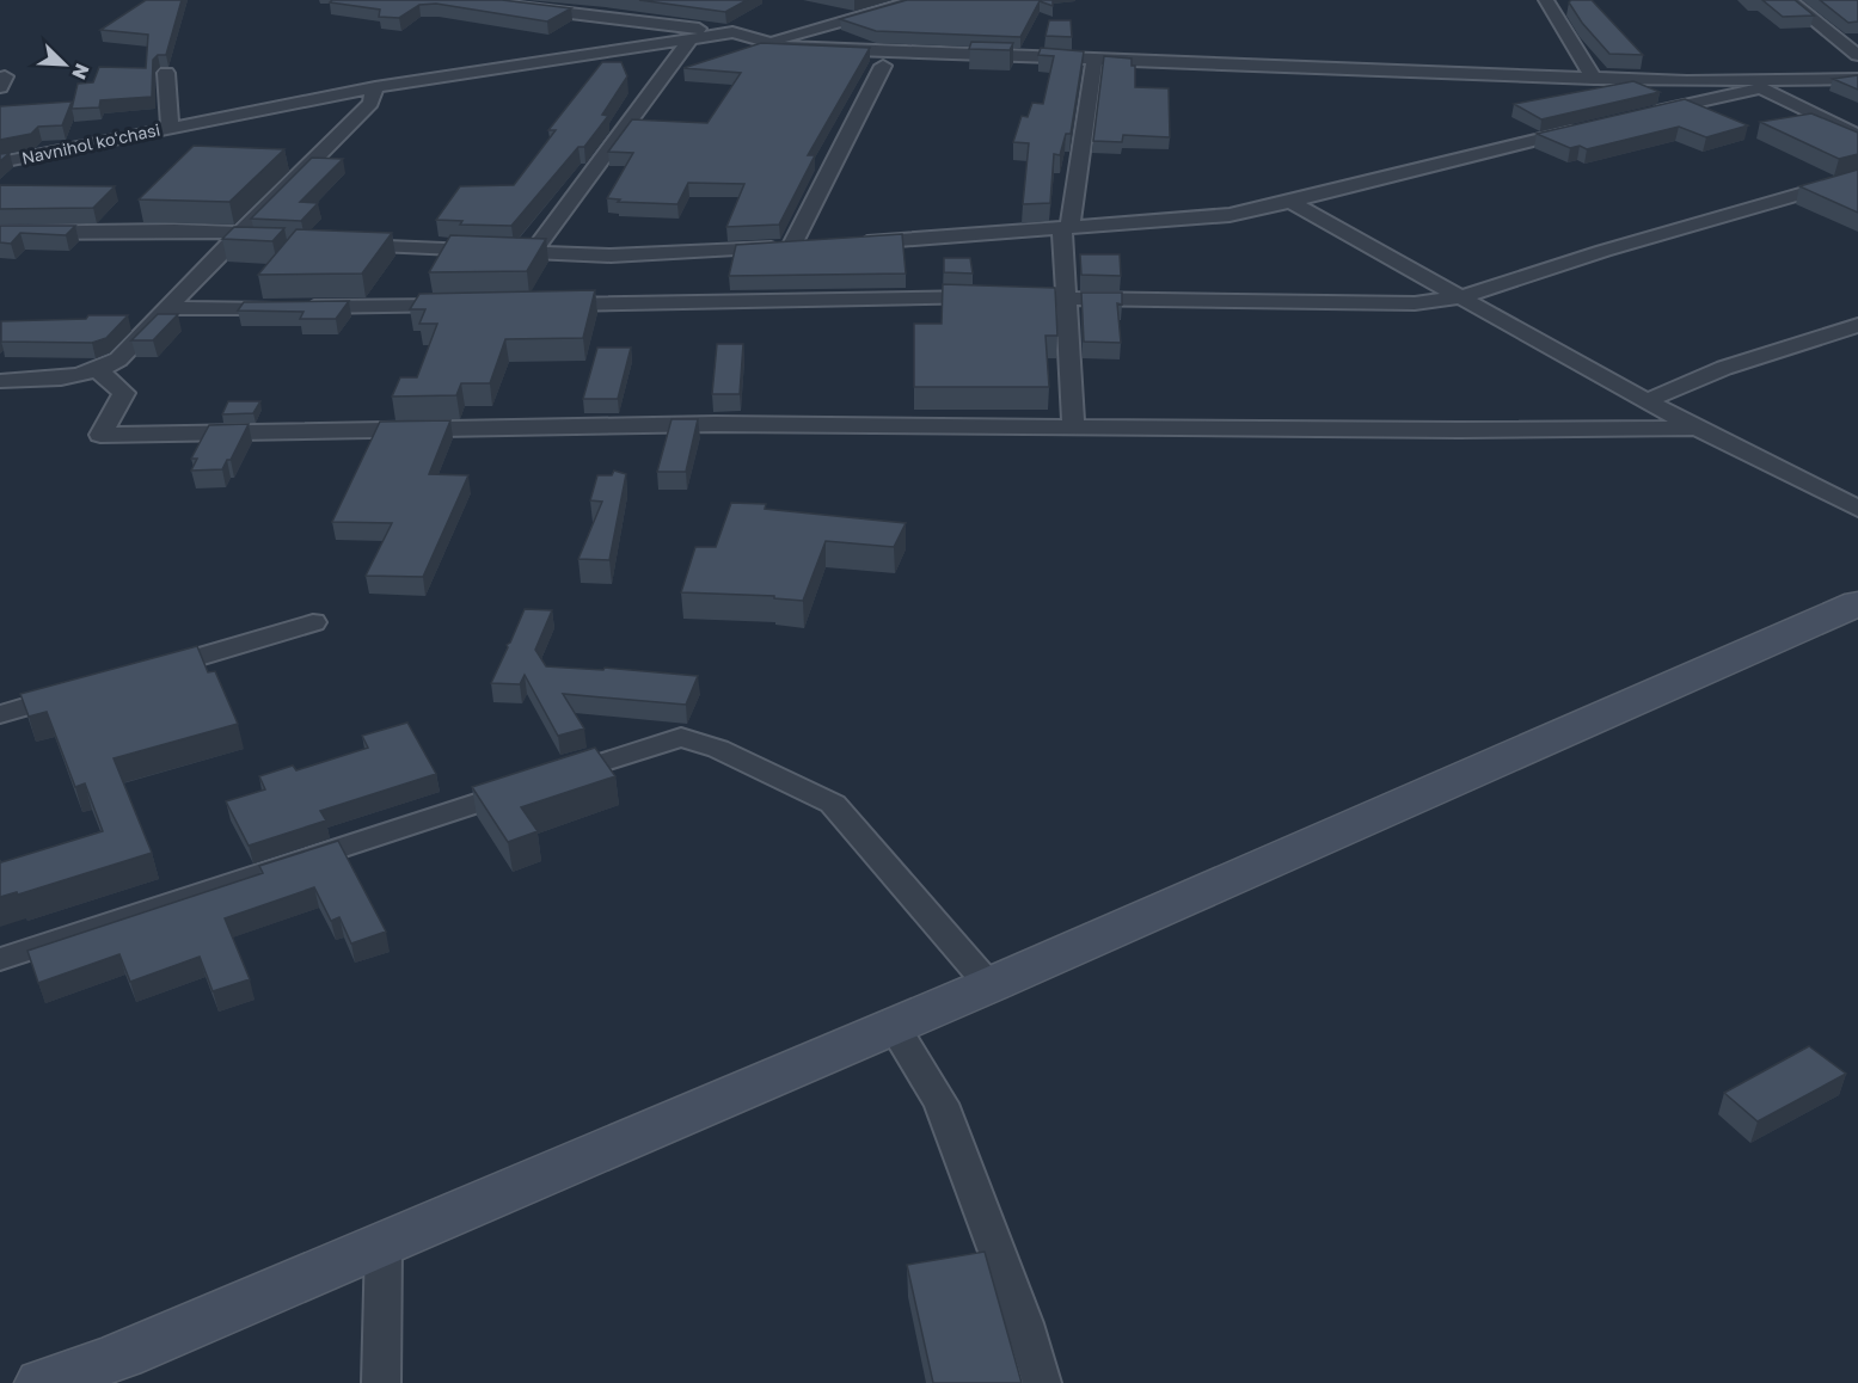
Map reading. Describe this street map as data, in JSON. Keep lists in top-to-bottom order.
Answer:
{
  "streets": {
    "street": ["Navnihol koʻchasi"]
  },
  "north": "bottom right"
}
